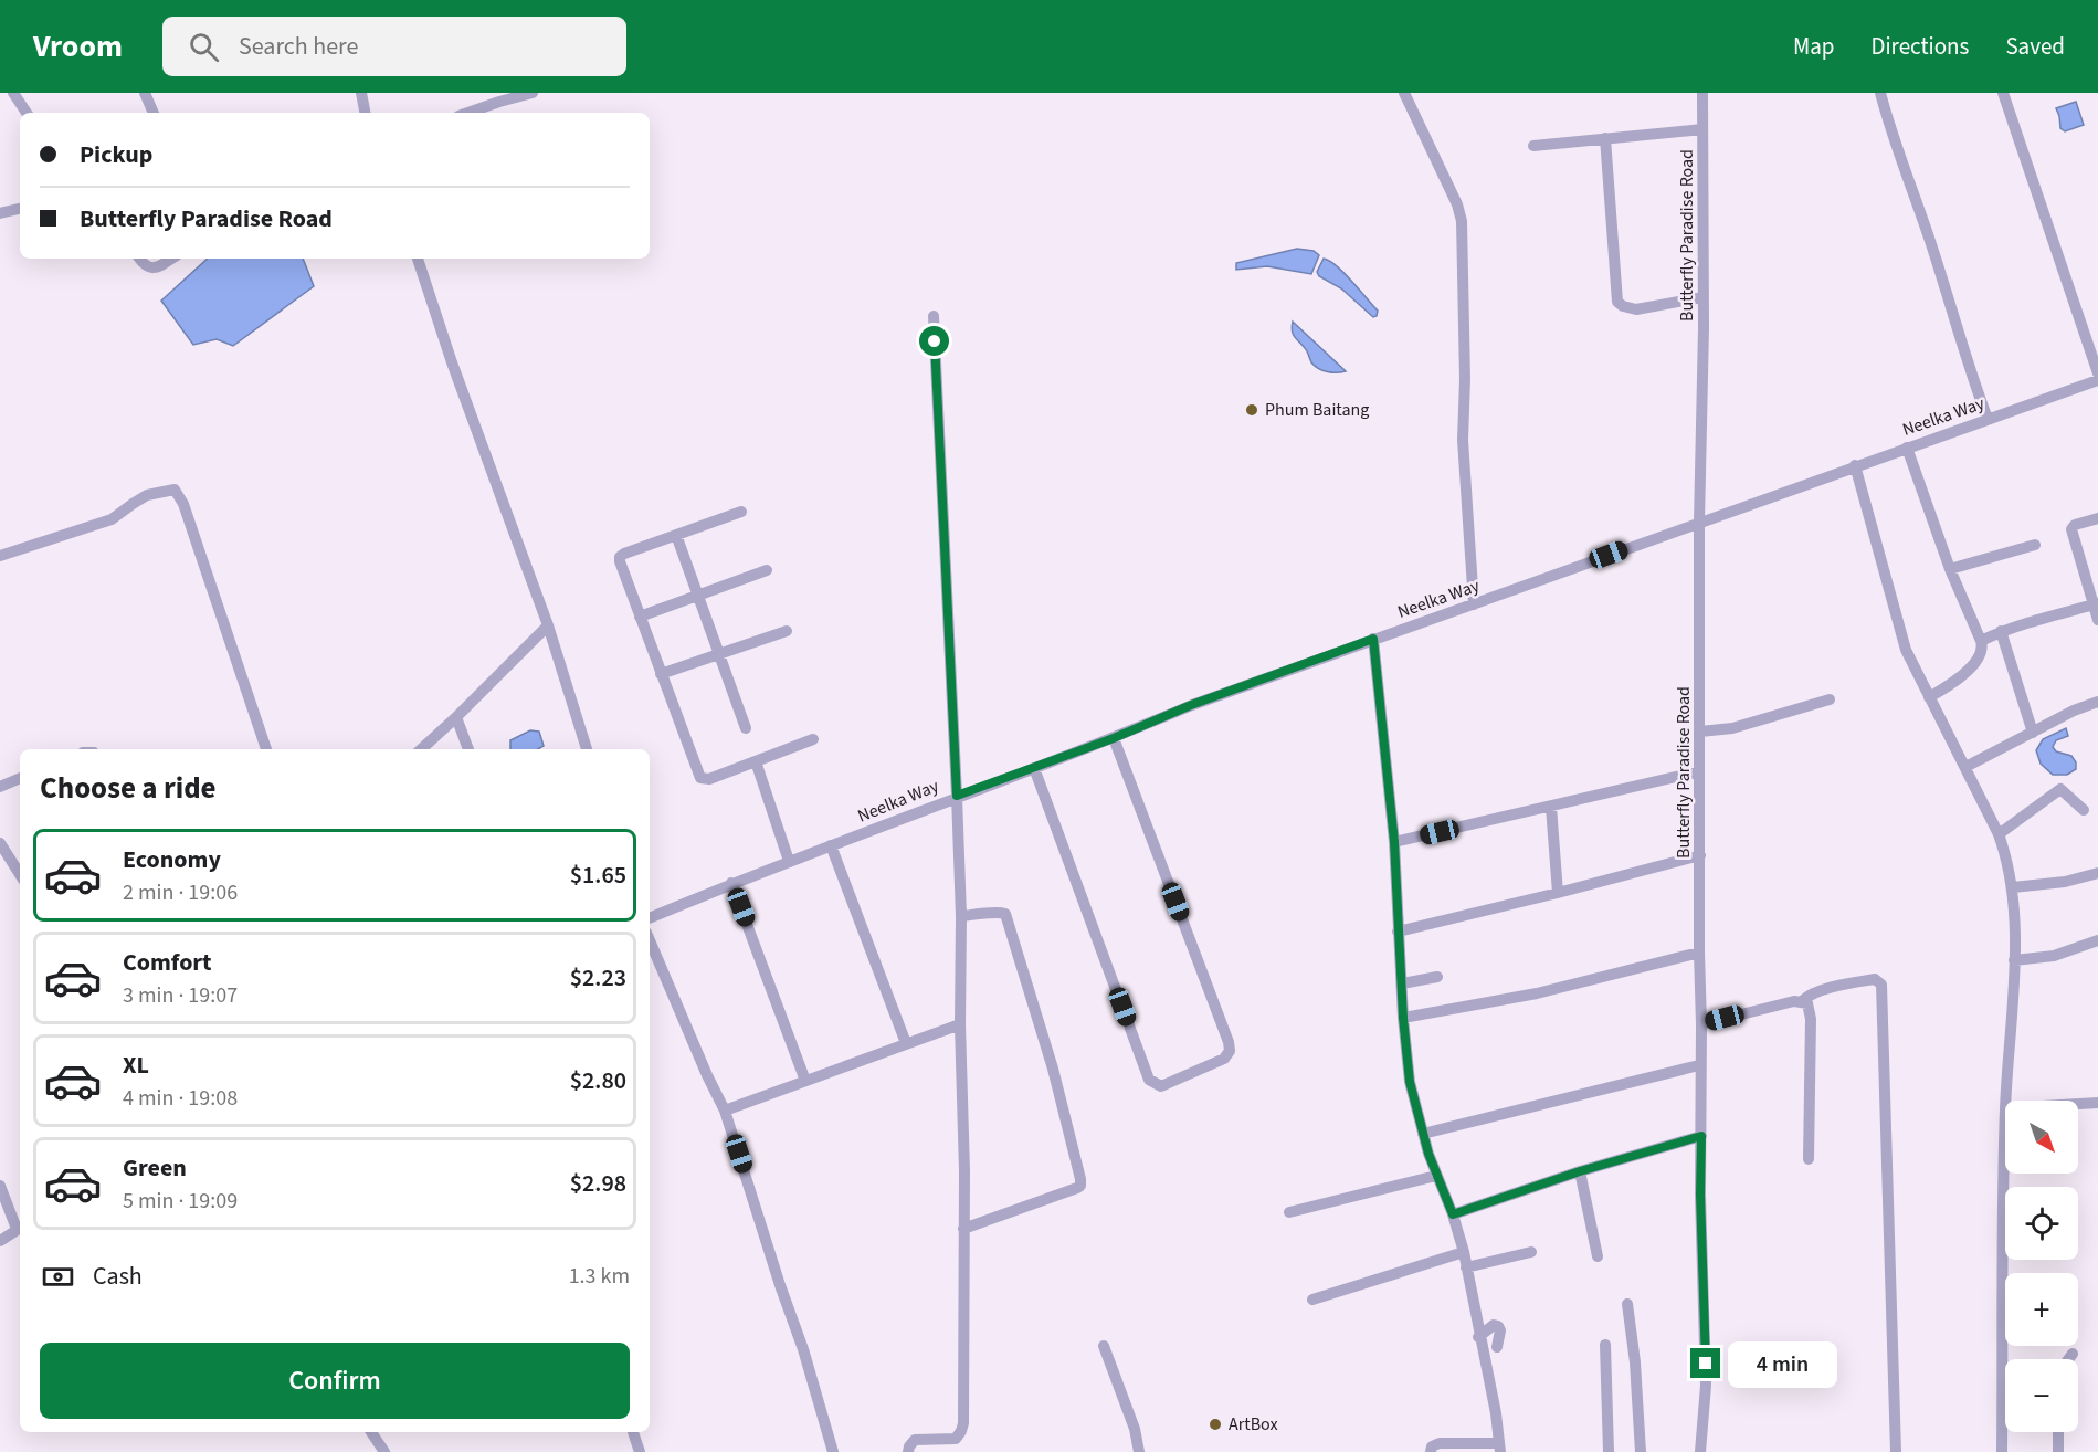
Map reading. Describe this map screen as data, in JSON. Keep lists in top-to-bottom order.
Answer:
{
  "streets": {
    "street": ["Butterfly Paradise Road", "Neelka Way"]
  },
  "crossings": [
    ["Butterfly Paradise Road", "Neelka Way"]
  ],
  "places": ["Phum Baitang", "ArtBox"],
  "north": "bottom right",
  "page": {
    "header": "Vroom",
    "search": "Search here",
    "nav": ["Map", "Directions", "Saved"],
    "banner": ["Pickup", "Butterfly Paradise Road"],
    "heading": "Choose a ride",
    "list": [
      {
        "name": "Economy",
        "note": "2 min · 19:06",
        "value": "$1.65"
      },
      {
        "name": "Comfort",
        "note": "3 min · 19:07",
        "value": "$2.23"
      },
      {
        "name": "XL",
        "note": "4 min · 19:08",
        "value": "$2.80"
      },
      {
        "name": "Green",
        "note": "5 min · 19:09",
        "value": "$2.98"
      }
    ],
    "map_buttons": ["+", "−"],
    "pay": ["Cash", "1.3 km"],
    "buttons": "Confirm",
    "bubble": "4 min"
  }
}
